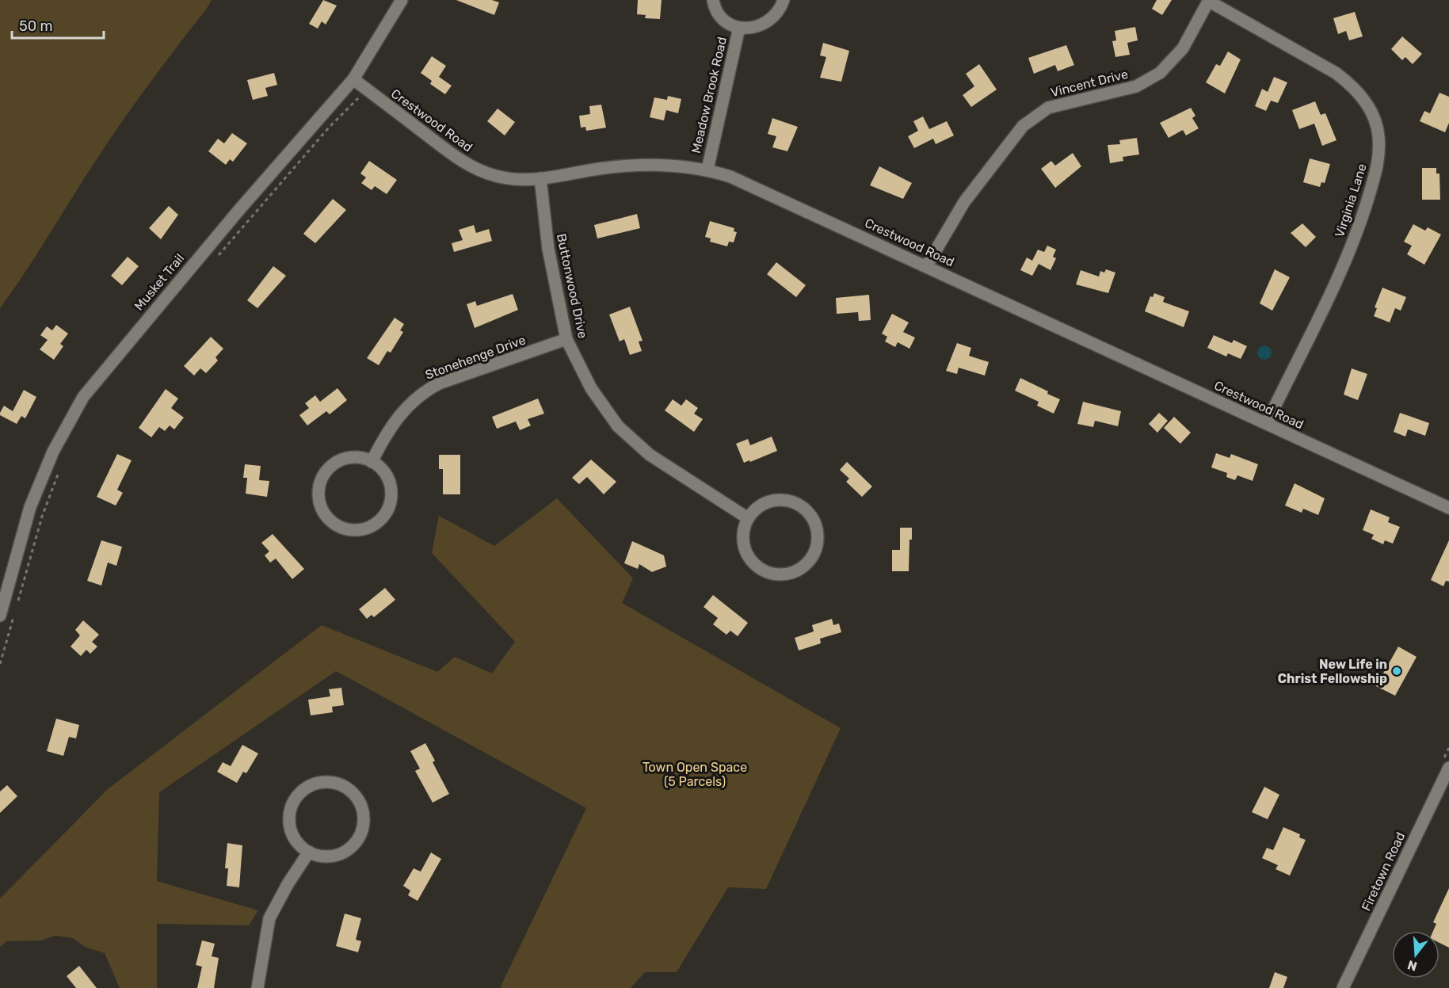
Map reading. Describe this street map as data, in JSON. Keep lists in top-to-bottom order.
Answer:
{
  "streets": {
    "street": [
      "Vincent Drive",
      "Meadow Brook Road",
      "Crestwood Road",
      "Virginia Lane",
      "Musket Trail",
      "Buttonwood Drive",
      "Stonehenge Drive",
      "Firetown Road"
    ]
  },
  "crossings": [
    ["Vincent Drive", "Crestwood Road"],
    ["Vincent Drive", "Virginia Lane"],
    ["Meadow Brook Road", "Crestwood Road"],
    ["Crestwood Road", "Virginia Lane"],
    ["Crestwood Road", "Musket Trail"],
    ["Crestwood Road", "Buttonwood Drive"],
    ["Buttonwood Drive", "Stonehenge Drive"]
  ],
  "parks": ["Town Open Space (5 Parcels)"],
  "places": ["New Life in Christ Fellowship"],
  "scale_bar": "50 m",
  "north": "bottom"
}
